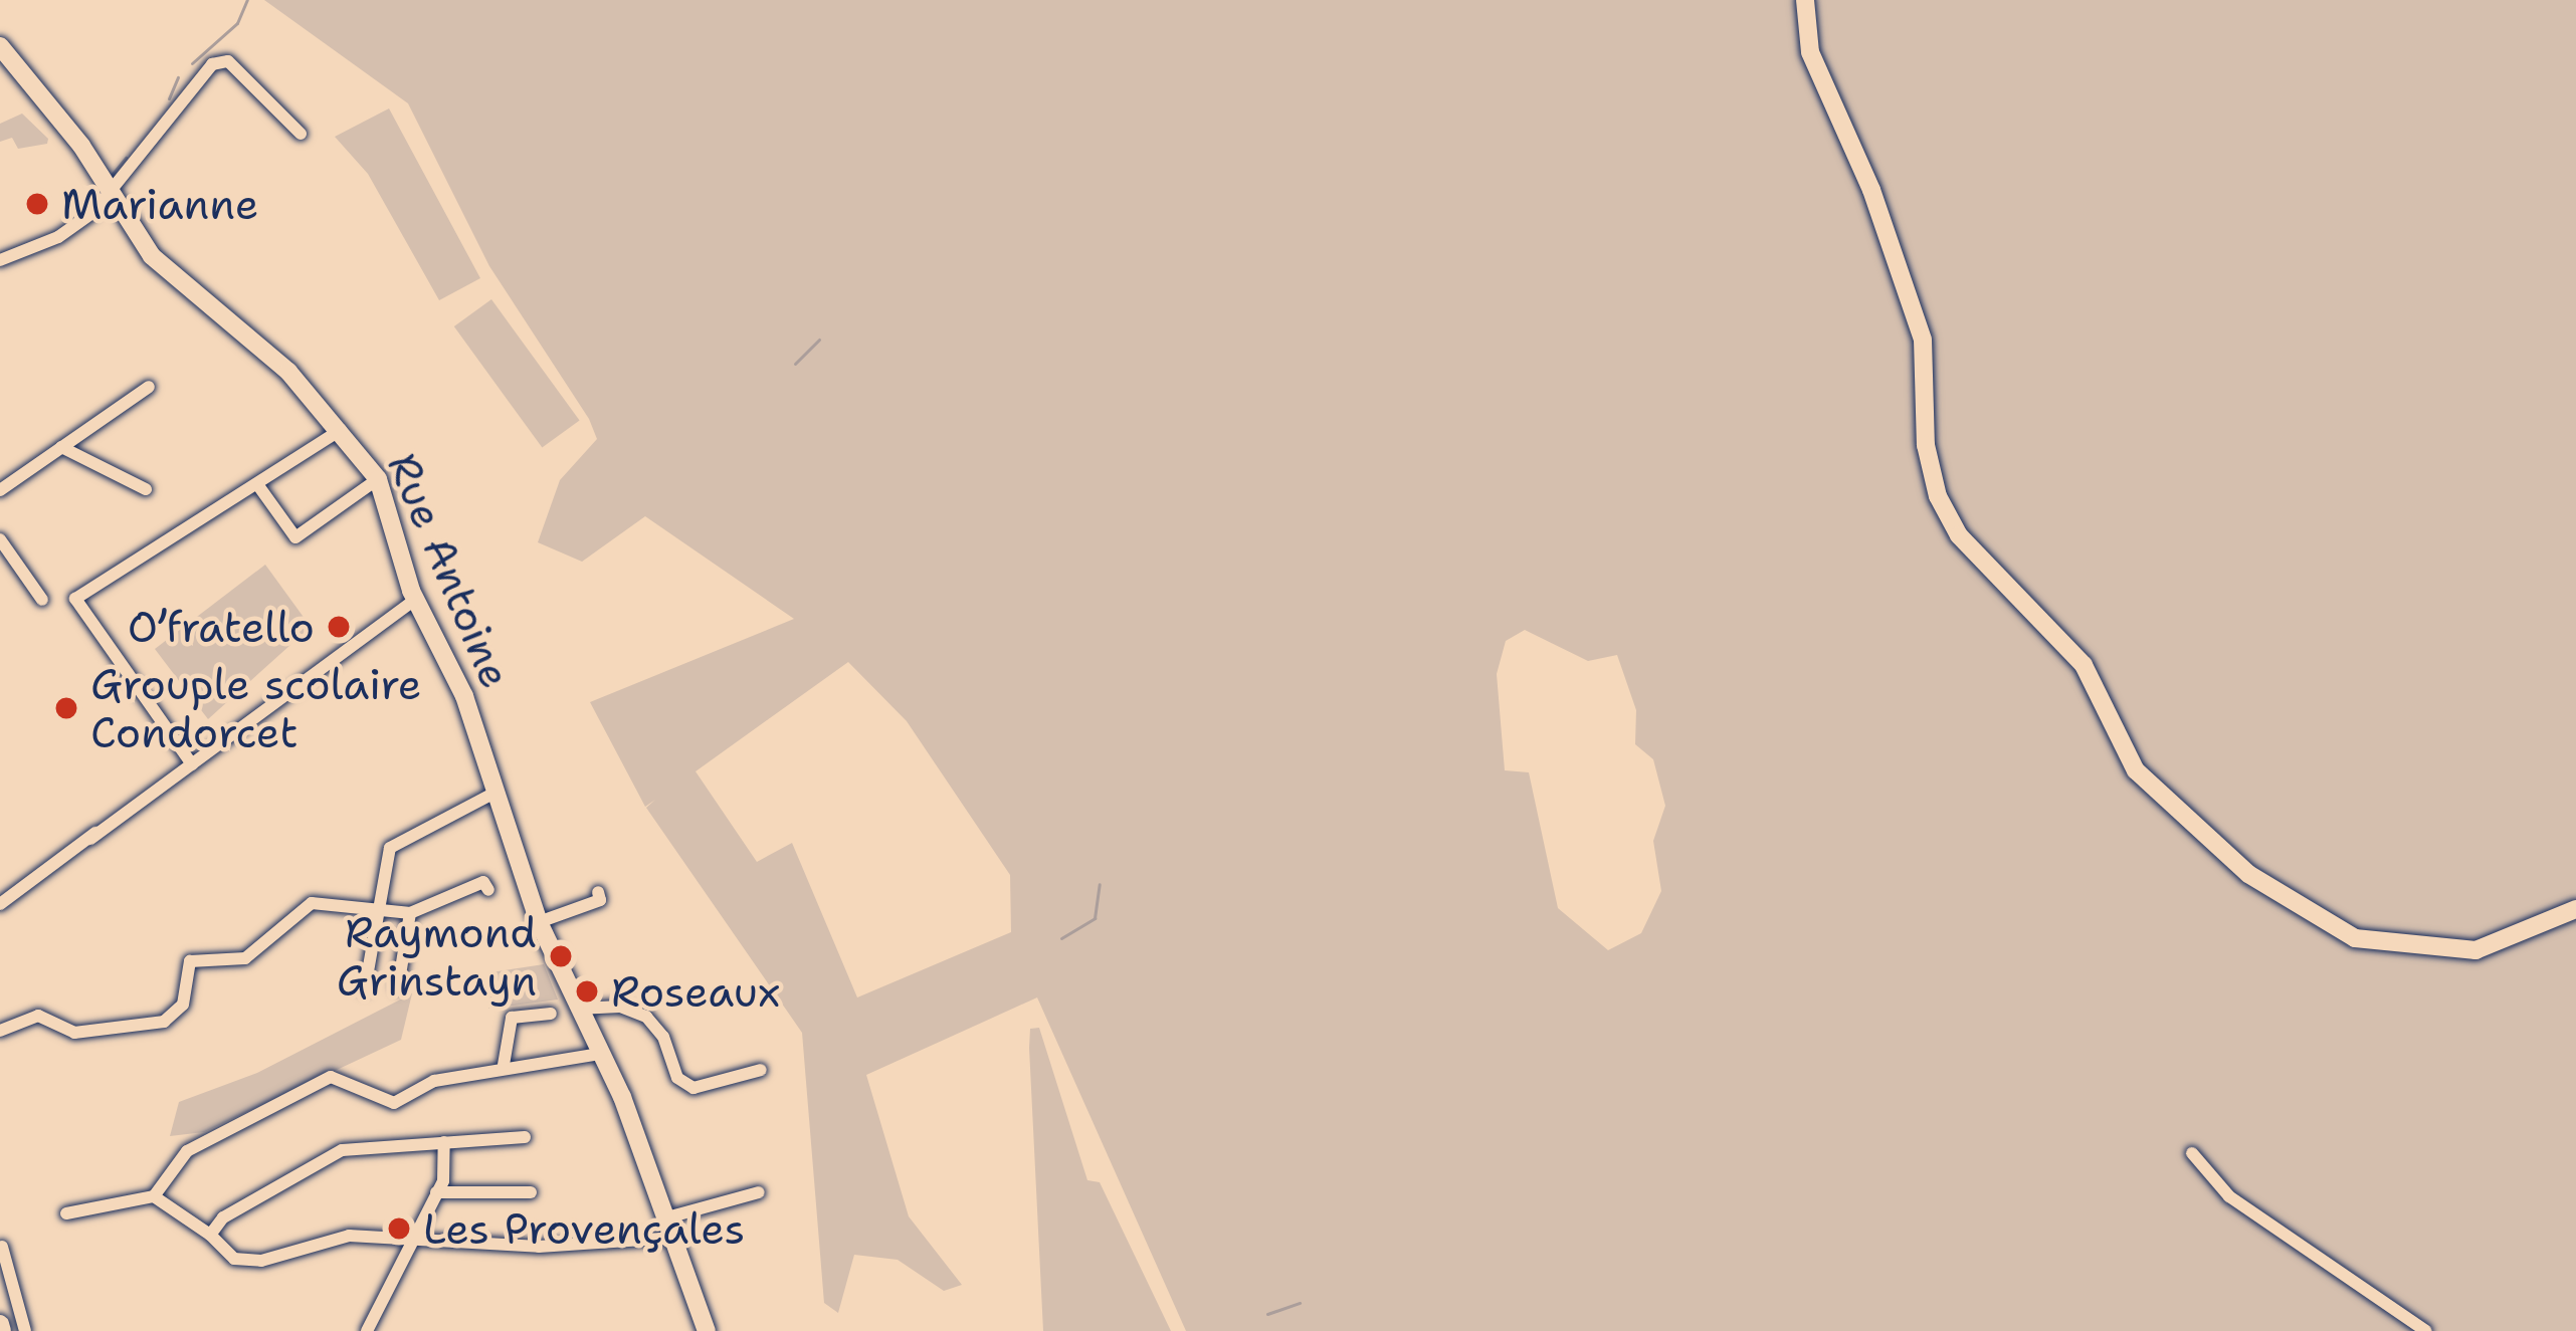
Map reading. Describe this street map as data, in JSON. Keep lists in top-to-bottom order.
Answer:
{
  "streets": {
    "street": ["Rue Antoine"]
  },
  "places": [
    "Marianne",
    "O’fratello",
    "Grouple scolaire Condorcet",
    "Raymond Grinstayn",
    "Roseaux",
    "Les Provençales"
  ]
}
